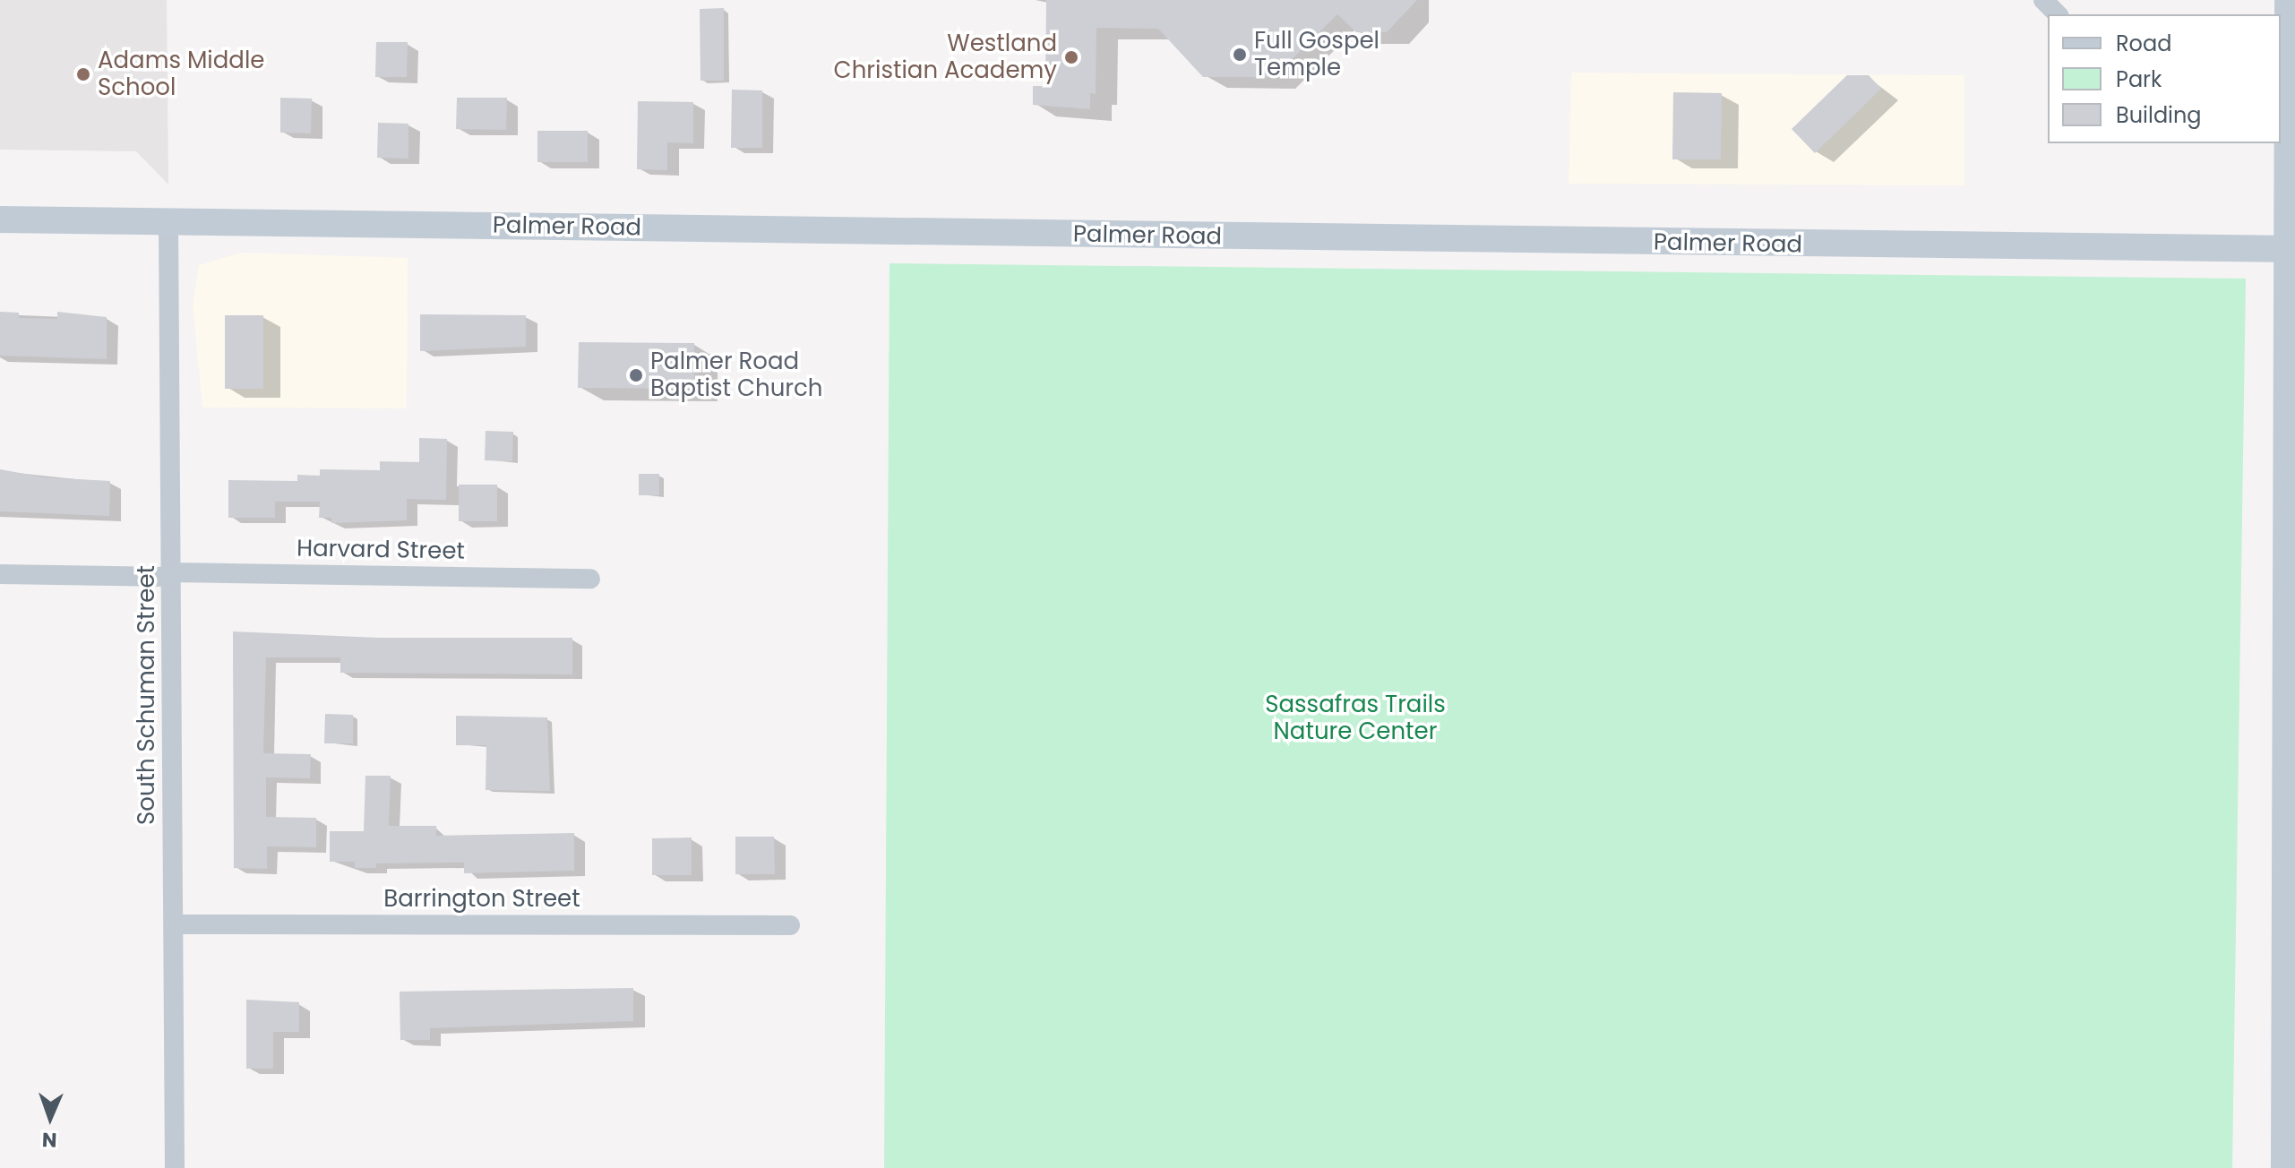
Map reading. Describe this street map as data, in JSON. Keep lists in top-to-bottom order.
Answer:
{
  "streets": {
    "street": [
      "Palmer Road",
      "Harvard Street",
      "South Schuman Street",
      "Barrington Street"
    ]
  },
  "crossings": [
    ["Palmer Road", "South Schuman Street"],
    ["Harvard Street", "South Schuman Street"],
    ["South Schuman Street", "Barrington Street"]
  ],
  "parks": ["Sassafras Trails Nature Center"],
  "places": [
    "Full Gospel Temple",
    "Westland Christian Academy",
    "Adams Middle School",
    "Palmer Road Baptist Church"
  ],
  "legend": ["Road", "Park", "Building"],
  "north": "bottom"
}
